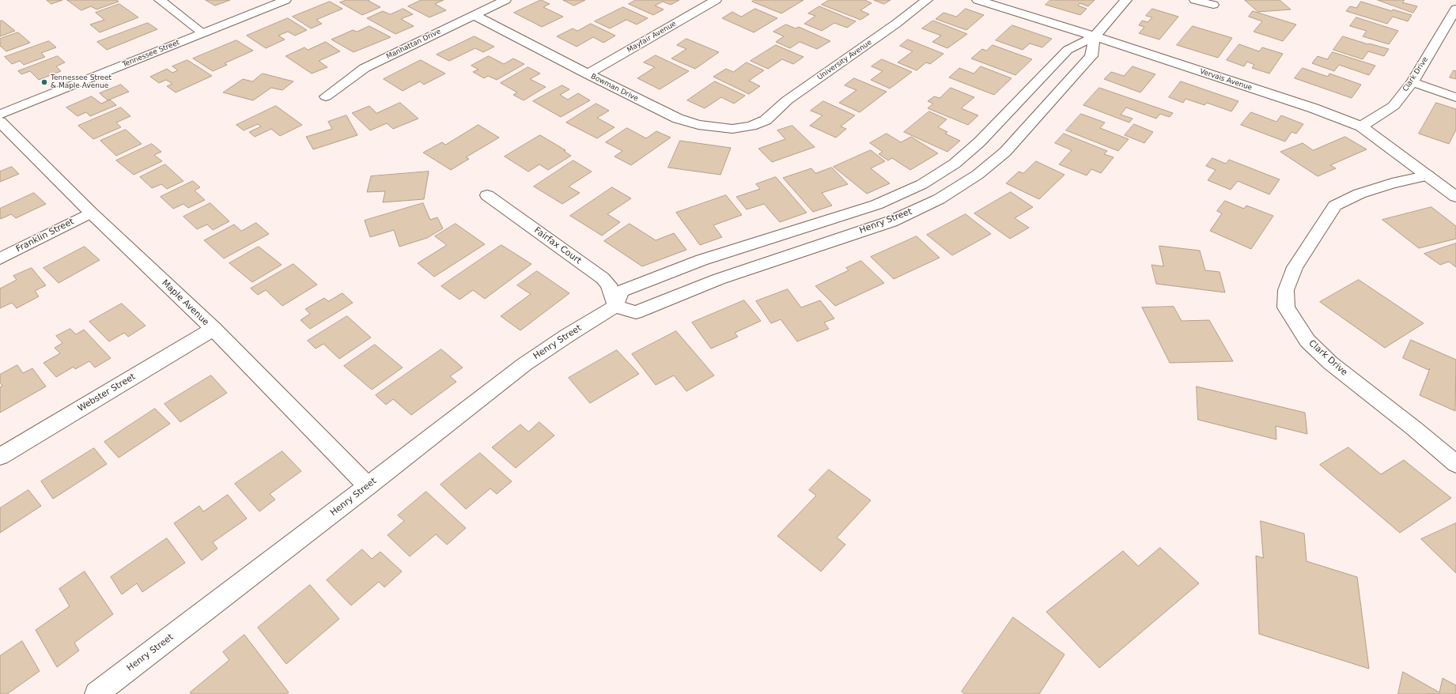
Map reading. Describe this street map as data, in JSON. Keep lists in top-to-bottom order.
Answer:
{
  "streets": {
    "street": [
      "Mayfair Avenue",
      "Manhattan Drive",
      "Tennessee Street",
      "University Avenue",
      "Clark Drive",
      "Vervais Avenue",
      "Bowman Drive",
      "Henry Street",
      "Franklin Street",
      "Fairfax Court",
      "Maple Avenue",
      "Webster Street"
    ]
  },
  "crossings": [
    ["Mayfair Avenue", "Bowman Drive"],
    ["Manhattan Drive", "Bowman Drive"],
    ["University Avenue", "Bowman Drive"],
    ["Clark Drive", "Vervais Avenue"],
    ["Vervais Avenue", "Henry Street"],
    ["Henry Street", "Fairfax Court"],
    ["Henry Street", "Maple Avenue"],
    ["Franklin Street", "Maple Avenue"],
    ["Maple Avenue", "Webster Street"]
  ],
  "places": ["Tennessee Street & Maple Avenue"]
}
